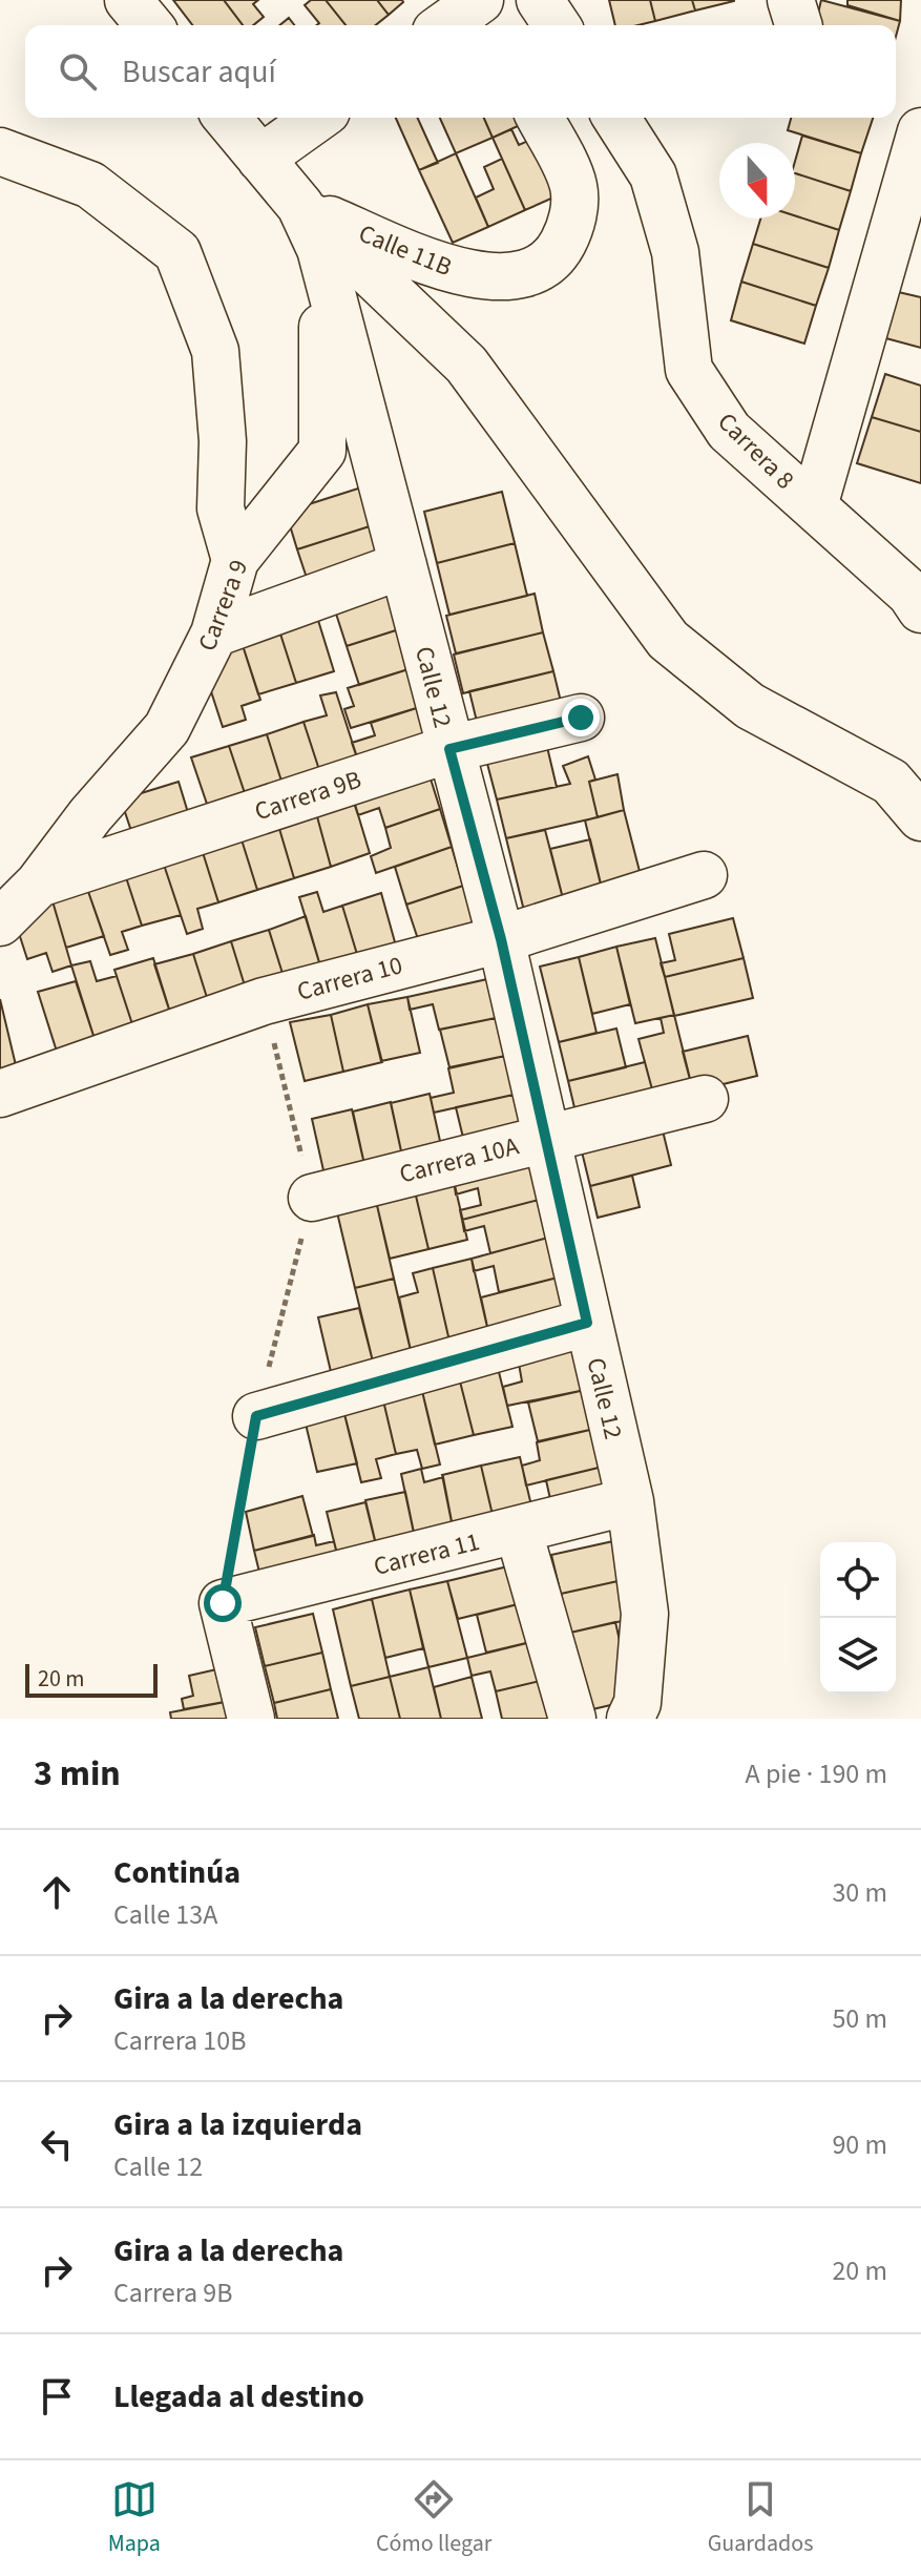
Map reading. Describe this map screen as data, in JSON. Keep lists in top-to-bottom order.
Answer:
{
  "streets": {
    "street": [
      "Calle 11B",
      "Carrera 8",
      "Carrera 9",
      "Calle 12",
      "Carrera 9B",
      "Carrera 10",
      "Carrera 10A",
      "Carrera 11"
    ]
  },
  "crossings": [
    ["Carrera 9", "Calle 12"],
    ["Carrera 9", "Carrera 9B"],
    ["Calle 12", "Carrera 9B"],
    ["Calle 12", "Carrera 10"],
    ["Calle 12", "Carrera 10A"],
    ["Calle 12", "Carrera 11"]
  ],
  "scale_bar": "20 m",
  "north": "bottom",
  "page": {
    "search": "Buscar aquí",
    "scale": "20 m",
    "heading": ["3 min", "A pie · 190 m"],
    "list": [
      ["Continúa", "Calle 13A", "30 m"],
      ["Gira a la derecha", "Carrera 10B", "50 m"],
      ["Gira a la izquierda", "Calle 12", "90 m"],
      ["Gira a la derecha", "Carrera 9B", "20 m"],
      "Llegada al destino"
    ],
    "nav": ["Mapa", "Cómo llegar", "Guardados"]
  }
}
